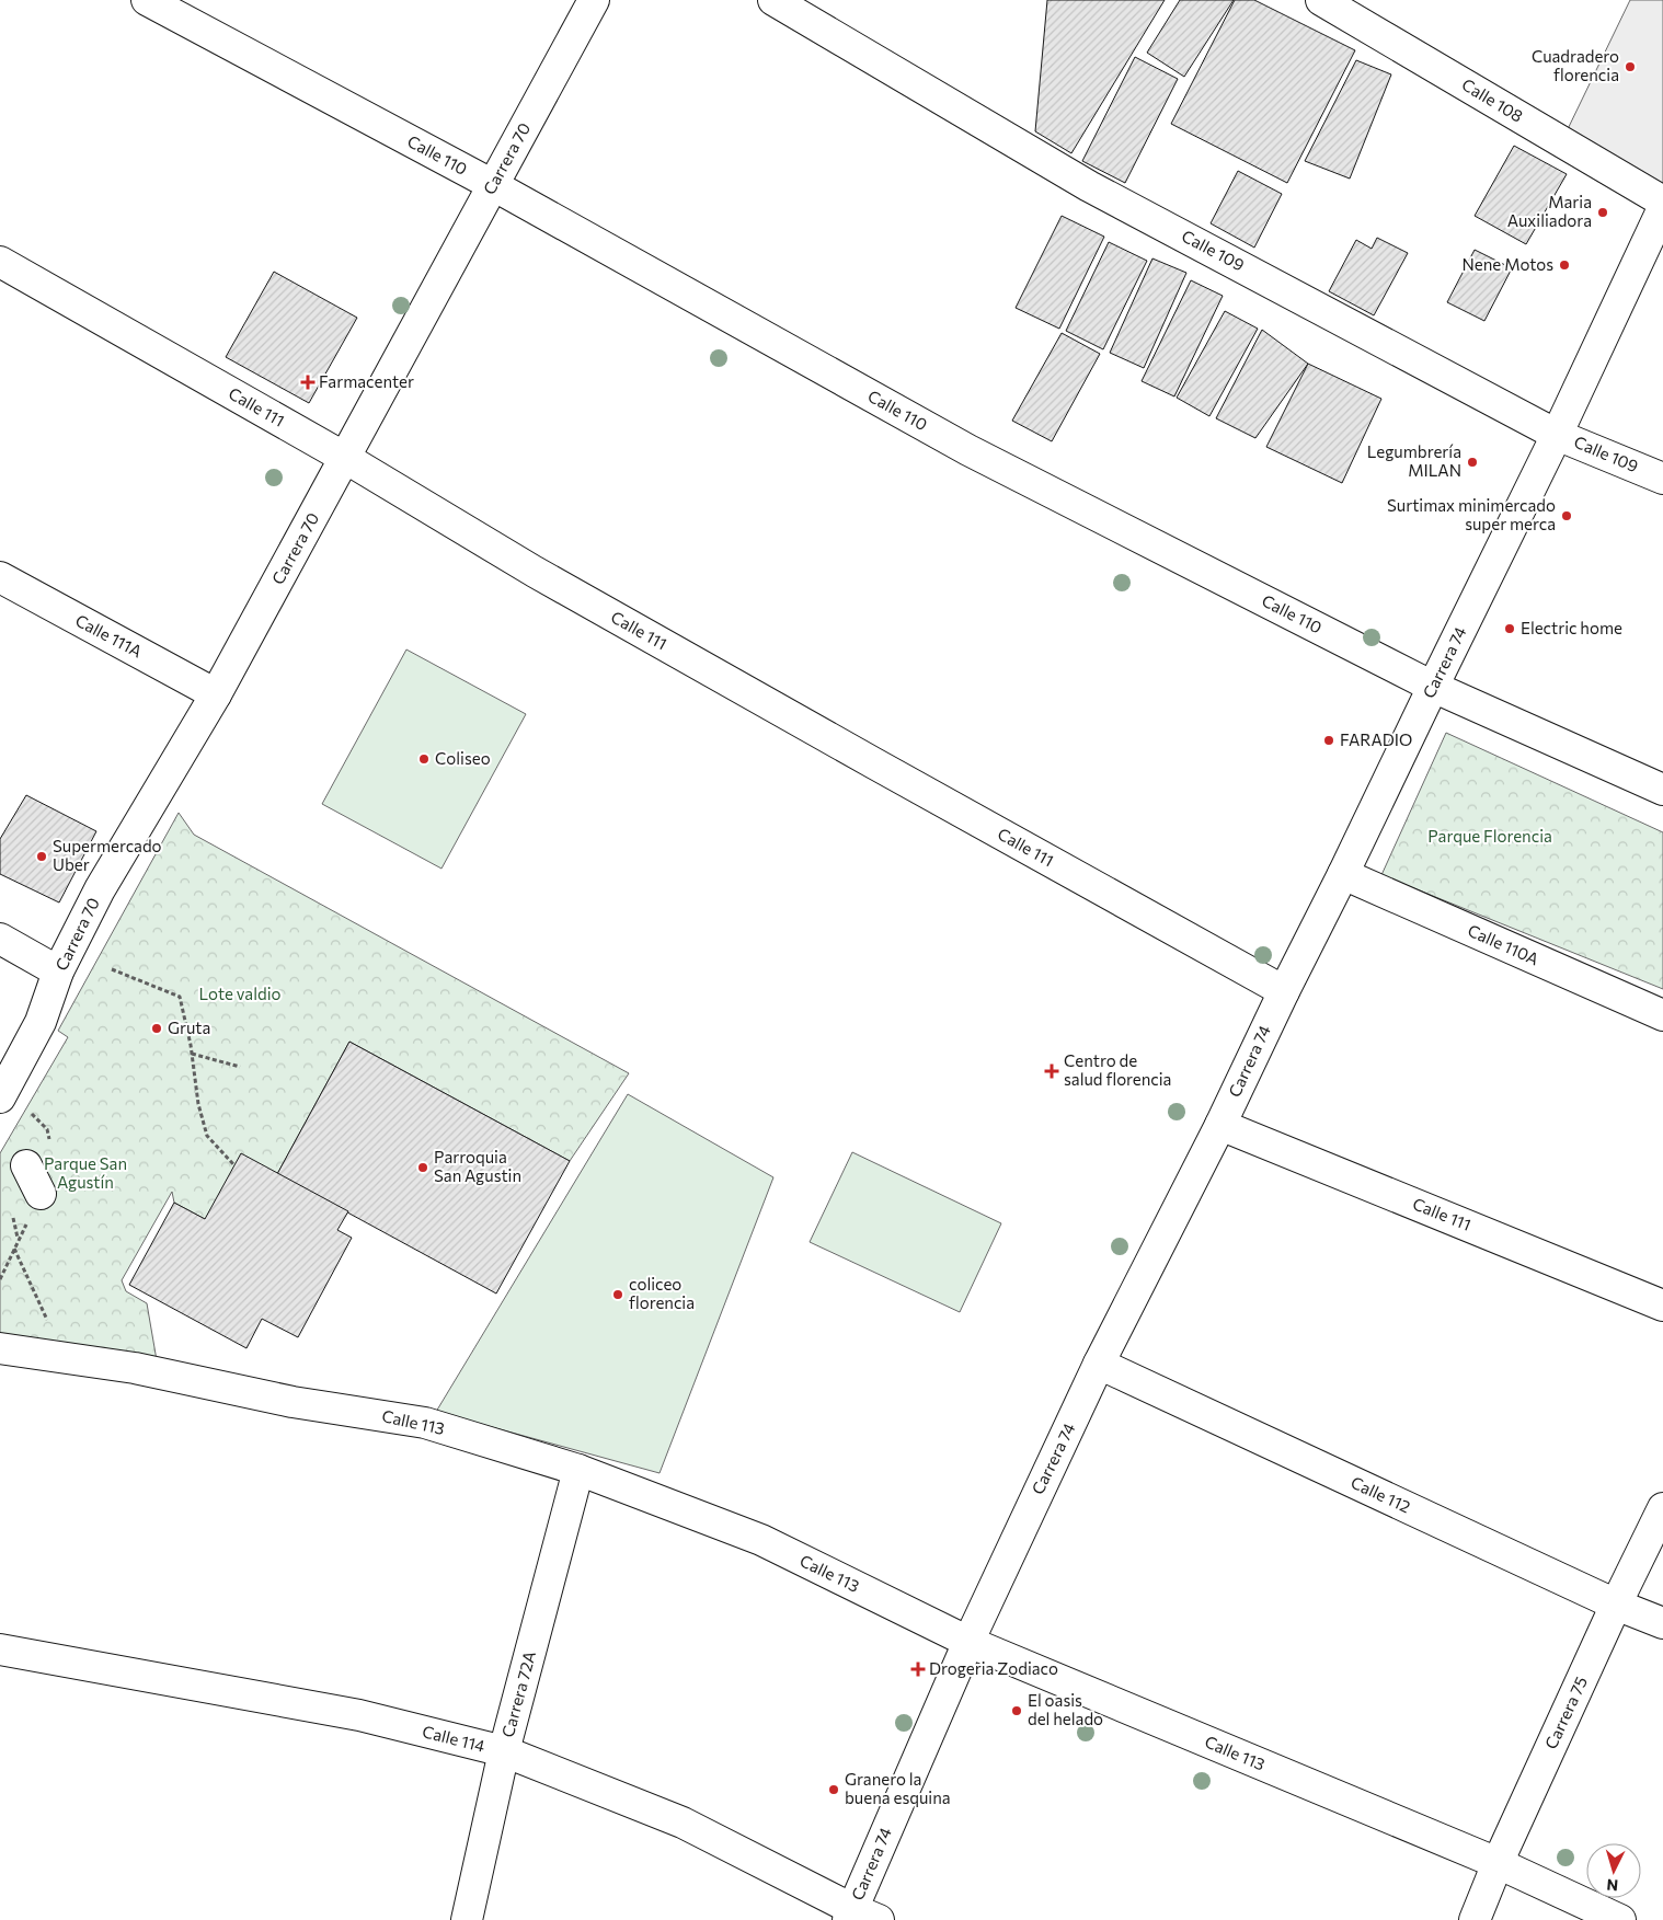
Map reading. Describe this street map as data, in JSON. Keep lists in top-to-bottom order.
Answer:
{
  "streets": {
    "street": [
      "Calle 108",
      "Calle 110",
      "Carrera 70",
      "Calle 109",
      "Calle 111",
      "Calle 111A",
      "Carrera 74",
      "Calle 110A",
      "Calle 113",
      "Calle 112",
      "Carrera 72A",
      "Carrera 75",
      "Calle 114"
    ]
  },
  "crossings": [
    ["Calle 110", "Carrera 70"],
    ["Calle 110", "Carrera 74"],
    ["Carrera 70", "Calle 111"],
    ["Carrera 70", "Calle 111A"],
    ["Calle 109", "Carrera 74"],
    ["Calle 111", "Carrera 74"],
    ["Carrera 74", "Calle 110A"],
    ["Carrera 74", "Calle 113"],
    ["Carrera 74", "Calle 112"],
    ["Carrera 74", "Calle 114"],
    ["Calle 113", "Carrera 72A"],
    ["Calle 113", "Carrera 75"],
    ["Calle 112", "Carrera 75"],
    ["Carrera 72A", "Calle 114"]
  ],
  "parks": ["Parque Florencia", "Lote valdio", "Parque San Agustín"],
  "places": {
    "other": [
      "Cuadradero florencia",
      "Maria Auxiliadora",
      "Nene Motos",
      "Legumbrería MILAN",
      "Surtimax minimercado super merca",
      "Electric home",
      "FARADIO",
      "Coliseo",
      "Supermercado Uber",
      "Gruta",
      "Parroquia San Agustin",
      "coliceo florencia",
      "El oasis del helado",
      "Granero la buena esquina"
    ],
    "health": ["Farmacenter", "Centro de salud florencia", "Drogeria Zodiaco"]
  },
  "north": "bottom"
}
